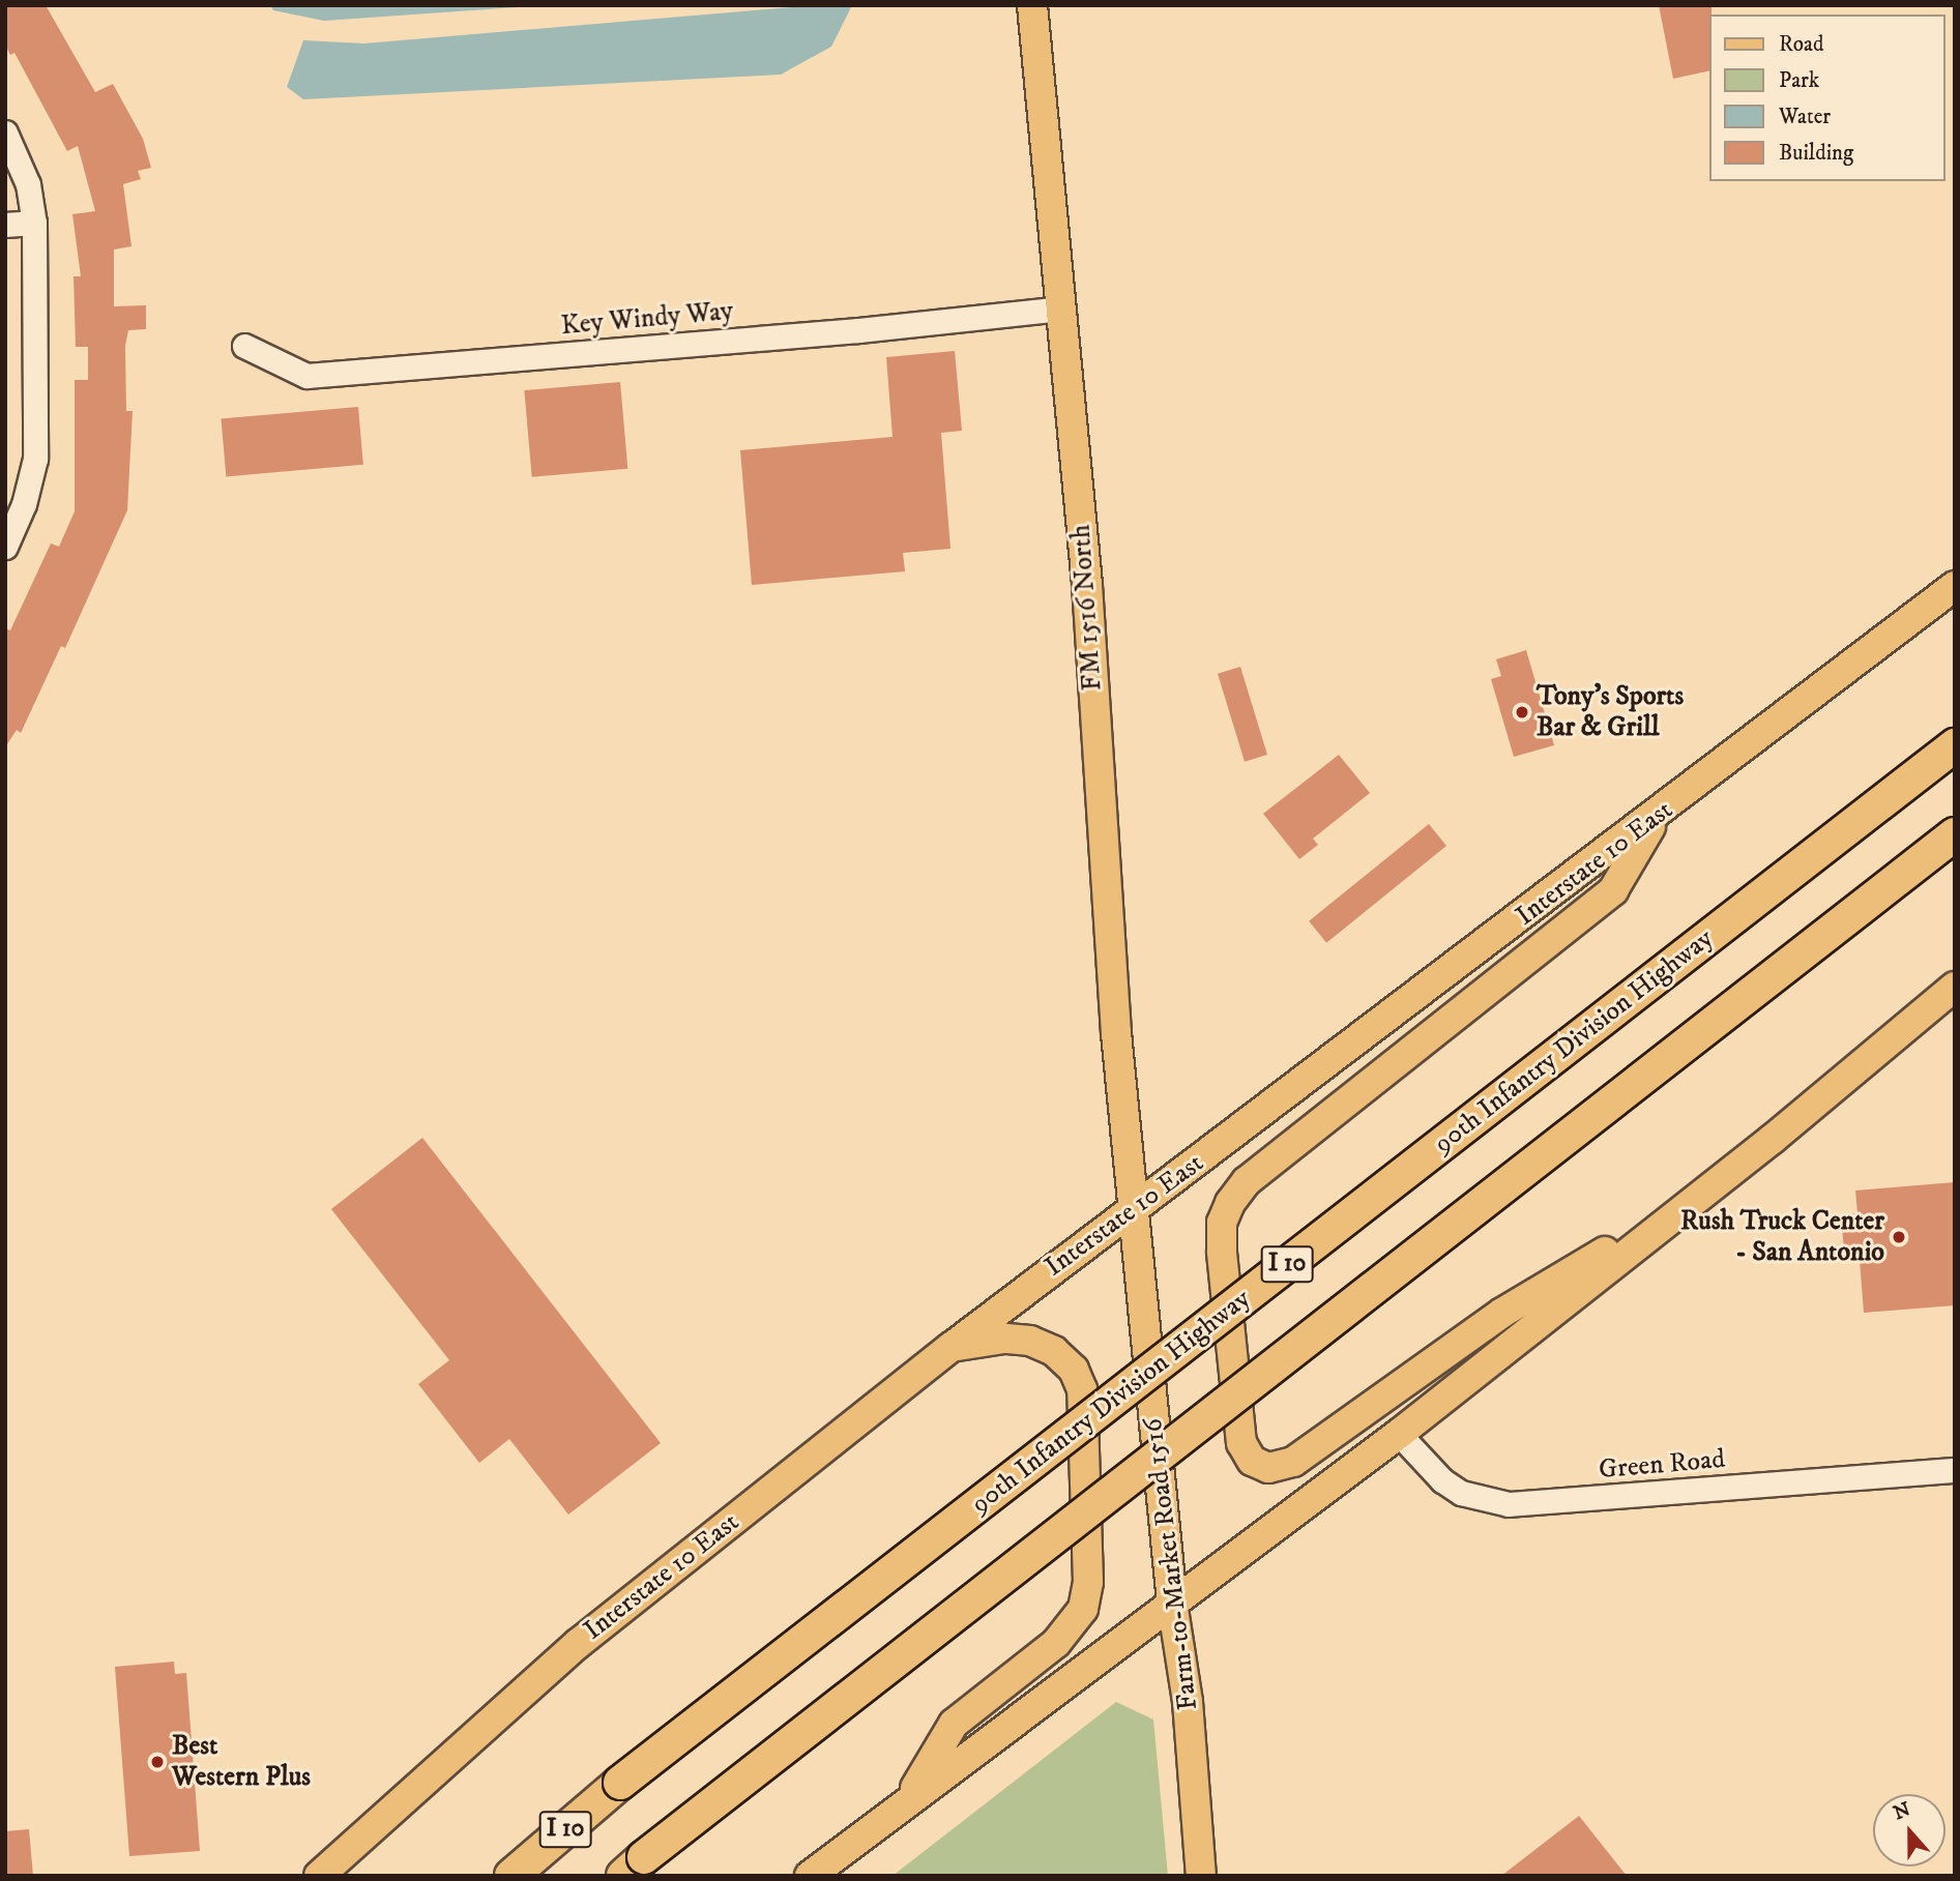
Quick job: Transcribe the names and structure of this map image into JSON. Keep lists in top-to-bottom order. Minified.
{"streets":{"highway":["90th Infantry Division Highway","I 10"],"main road":["FM 1516 North","Interstate 10 East","Farm-to-Market Road 1516"],"street":["Key Windy Way","Green Road"]},"crossings":[["Key Windy Way","FM 1516 North"],["FM 1516 North","Interstate 10 East"],["FM 1516 North","Farm-to-Market Road 1516"],["Interstate 10 East","Farm-to-Market Road 1516"]],"places":["Tony's Sports Bar & Grill","Rush Truck Center - San Antonio","Best Western Plus"],"legend":["Road","Park","Water","Building"],"north":"top"}
